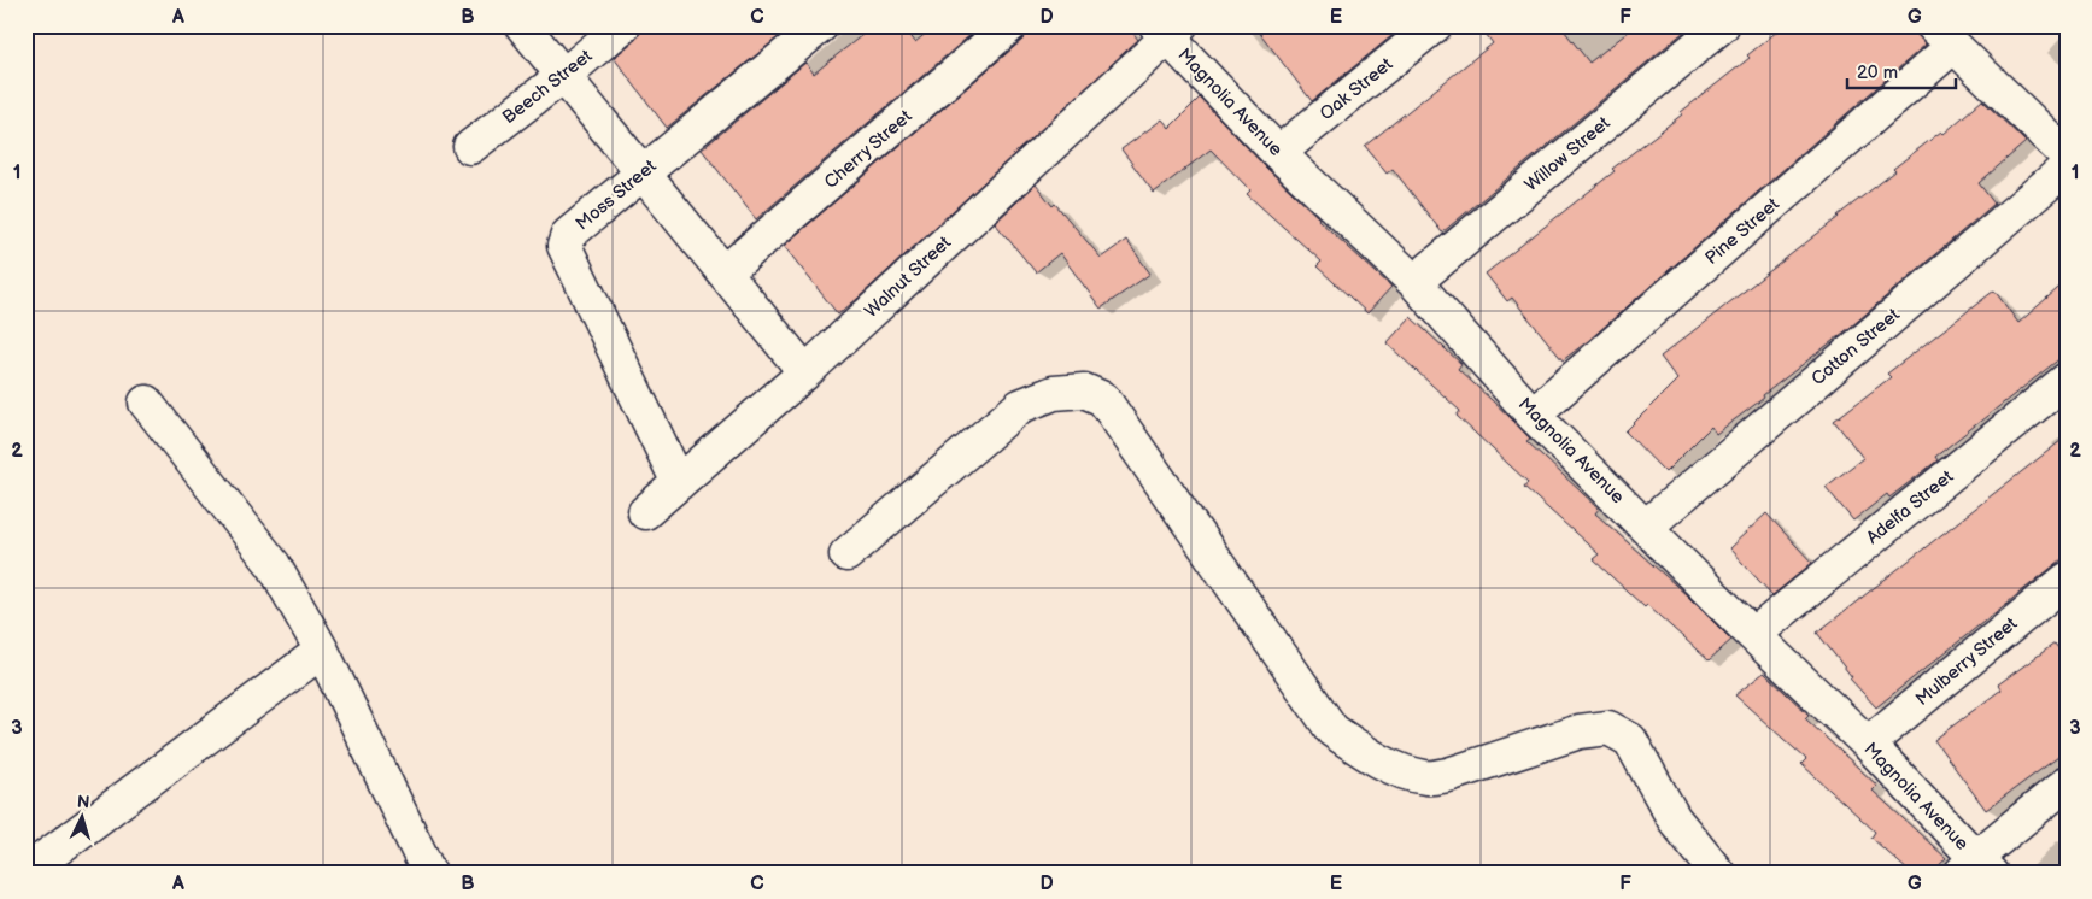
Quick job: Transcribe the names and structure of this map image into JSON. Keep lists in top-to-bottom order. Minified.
{"streets":{"street":["Beech Street","Oak Street","Magnolia Avenue","Cherry Street","Willow Street","Moss Street","Pine Street","Walnut Street","Cotton Street","Adelfa Street","Mulberry Street"]},"crossings":[["Oak Street","Magnolia Avenue"],["Magnolia Avenue","Willow Street"],["Magnolia Avenue","Pine Street"],["Magnolia Avenue","Walnut Street"],["Magnolia Avenue","Cotton Street"],["Magnolia Avenue","Adelfa Street"],["Magnolia Avenue","Mulberry Street"],["Moss Street","Walnut Street"]],"scale_bar":"20 m","north":"top","grid":{"columns":["A","B","C","D","E","F","G"],"rows":["1","2","3"]}}
